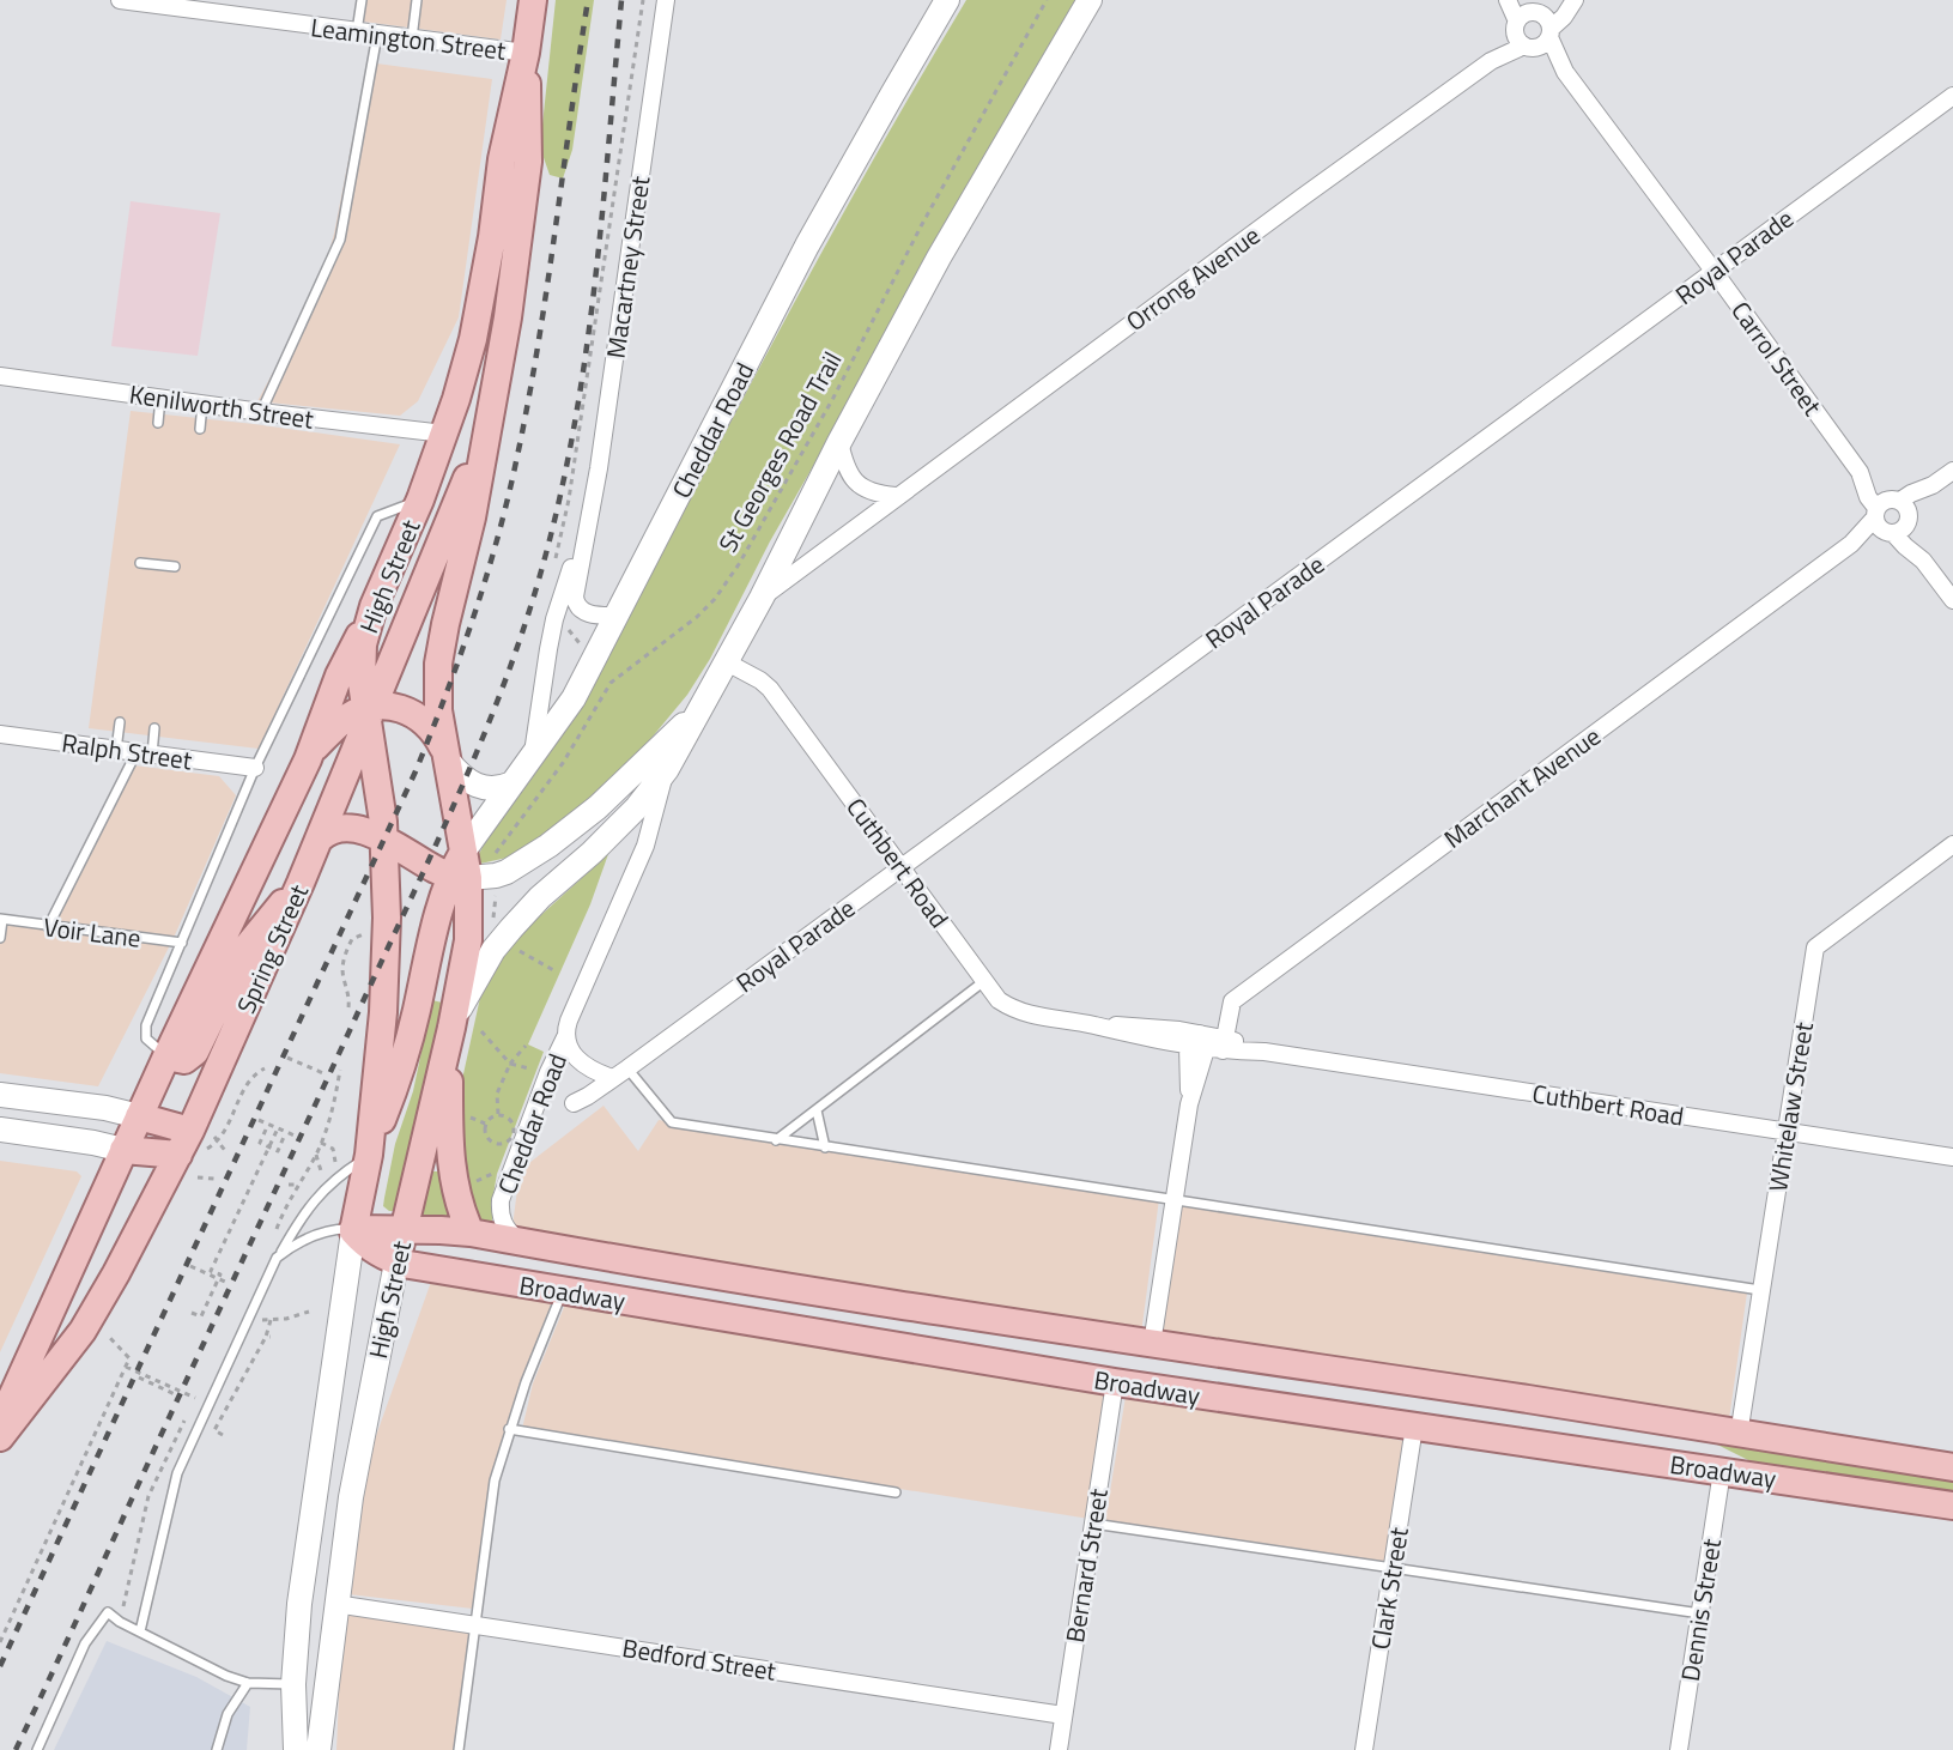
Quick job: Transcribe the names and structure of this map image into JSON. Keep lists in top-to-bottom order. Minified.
{"streets":{"main road":["Cheddar Road","High Street","Spring Street","Broadway"],"street":["Leamington Street","Royal Parade","Macartney Street","Orrong Avenue","Carrol Street","Kenilworth Street","Ralph Street","Marchant Avenue","Cuthbert Road","Whitelaw Street","Bernard Street","Clark Street","Dennis Street","Bedford Street"],"lane":["Voir Lane"],"path":["St Georges Road Trail"]},"crossings":[["Leamington Street","High Street"],["Royal Parade","Carrol Street"],["Royal Parade","Cheddar Road"],["Royal Parade","Cuthbert Road"],["Macartney Street","Cheddar Road"],["Orrong Avenue","Carrol Street"],["Orrong Avenue","Cheddar Road"],["Carrol Street","Marchant Avenue"],["Kenilworth Street","High Street"],["Cheddar Road","St Georges Road Trail"],["Cheddar Road","High Street"],["Cheddar Road","Cuthbert Road"],["Cheddar Road","Broadway"],["High Street","Spring Street"],["High Street","Broadway"],["High Street","Bedford Street"],["Marchant Avenue","Cuthbert Road"],["Marchant Avenue","Broadway"],["Cuthbert Road","Whitelaw Street"],["Whitelaw Street","Broadway"],["Broadway","Bernard Street"],["Broadway","Clark Street"],["Broadway","Dennis Street"],["Bernard Street","Bedford Street"]]}
